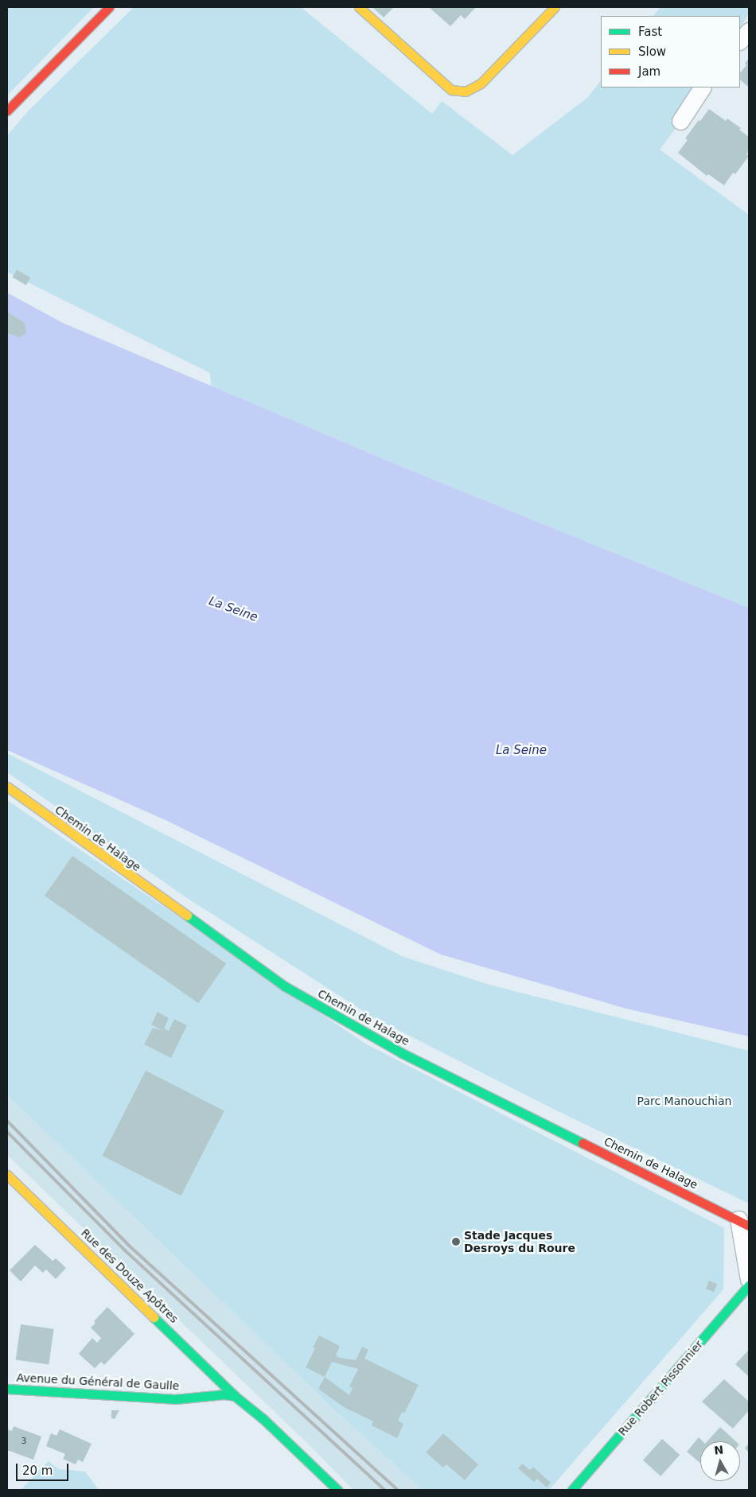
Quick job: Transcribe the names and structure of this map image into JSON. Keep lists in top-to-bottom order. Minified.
{"streets":{"street":["Chemin de Halage","Rue des Douze Apôtres","Avenue du Général de Gaulle","Rue Robert Pissonnier"]},"crossings":[["Rue des Douze Apôtres","Avenue du Général de Gaulle"]],"water":["La Seine"],"parks":["Parc Manouchian"],"places":["Stade Jacques Desroys du Roure"],"house_numbers":["3"],"legend":["Fast","Slow","Jam"],"scale_bar":"20 m","north":"top"}
